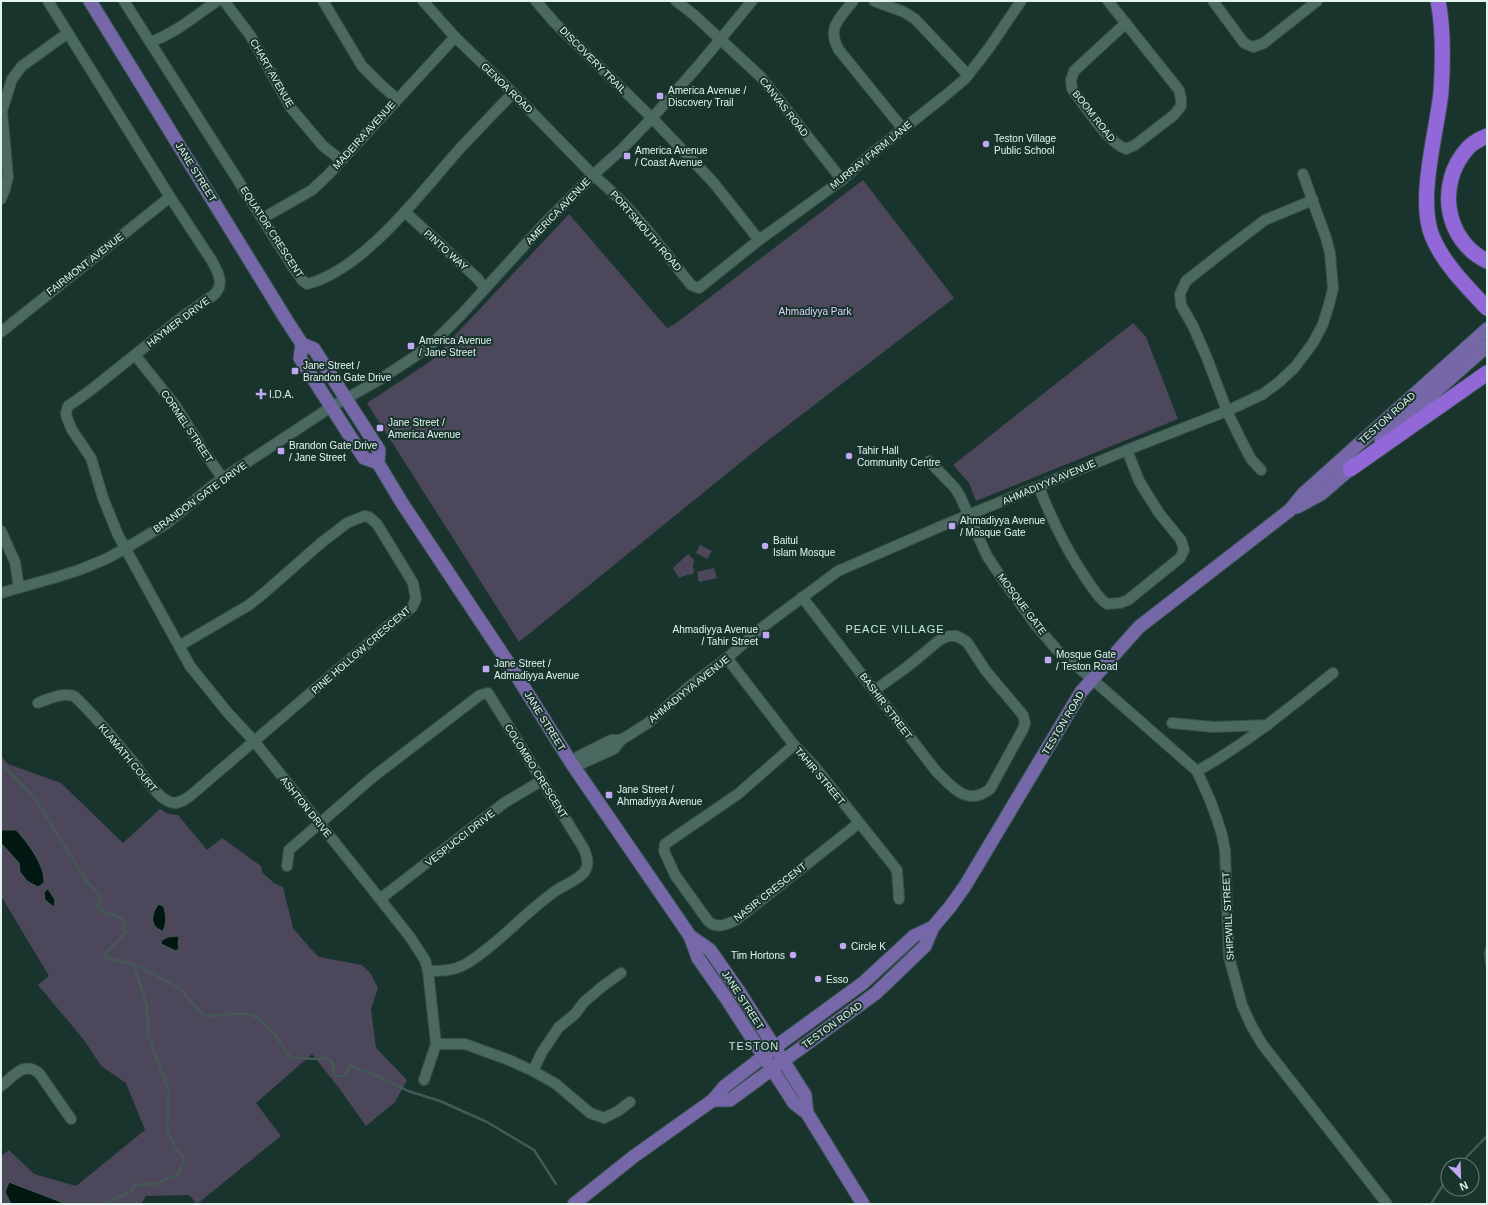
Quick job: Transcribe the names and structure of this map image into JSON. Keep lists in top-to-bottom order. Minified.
{"streets":{"main road":["JANE STREET","TESTON ROAD"],"street":["DISCOVERY TRAIL","CHART AVENUE","GENOA ROAD","CANVAS ROAD","BOOM ROAD","MADEIRA AVENUE","MURRAY FARM LANE","AMERICA AVENUE","PORTSMOUTH ROAD","EQUATOR CRESCENT","PINTO WAY","FAIRMONT AVENUE","HAYMER DRIVE","CORMEL STREET","AHMADIYYA AVENUE","BRANDON GATE DRIVE","MOSQUE GATE","PINE HOLLOW CRESCENT","BASHIR STREET","KLAMATH COURT","COLOMBO CRESCENT","TAHIR STREET","ASHTON DRIVE","VESPUCCI DRIVE","NASIR CRESCENT","SHIPWILL STREET"]},"crossings":[["DISCOVERY TRAIL","MURRAY FARM LANE"],["DISCOVERY TRAIL","AMERICA AVENUE"],["CHART AVENUE","MADEIRA AVENUE"],["GENOA ROAD","MADEIRA AVENUE"],["GENOA ROAD","AMERICA AVENUE"],["GENOA ROAD","PORTSMOUTH ROAD"],["GENOA ROAD","EQUATOR CRESCENT"],["CANVAS ROAD","MURRAY FARM LANE"],["CANVAS ROAD","AMERICA AVENUE"],["MADEIRA AVENUE","EQUATOR CRESCENT"],["MURRAY FARM LANE","PORTSMOUTH ROAD"],["JANE STREET","AMERICA AVENUE"],["JANE STREET","TESTON ROAD"],["JANE STREET","AHMADIYYA AVENUE"],["JANE STREET","BRANDON GATE DRIVE"],["AMERICA AVENUE","PORTSMOUTH ROAD"],["AMERICA AVENUE","PINTO WAY"],["AMERICA AVENUE","BRANDON GATE DRIVE"],["EQUATOR CRESCENT","PINTO WAY"],["FAIRMONT AVENUE","HAYMER DRIVE"],["HAYMER DRIVE","CORMEL STREET"],["HAYMER DRIVE","BRANDON GATE DRIVE"],["HAYMER DRIVE","ASHTON DRIVE"],["TESTON ROAD","MOSQUE GATE"],["TESTON ROAD","SHIPWILL STREET"],["CORMEL STREET","BRANDON GATE DRIVE"],["AHMADIYYA AVENUE","MOSQUE GATE"],["AHMADIYYA AVENUE","BASHIR STREET"],["AHMADIYYA AVENUE","TAHIR STREET"],["BRANDON GATE DRIVE","ASHTON DRIVE"],["MOSQUE GATE","SHIPWILL STREET"],["PINE HOLLOW CRESCENT","KLAMATH COURT"],["PINE HOLLOW CRESCENT","ASHTON DRIVE"],["KLAMATH COURT","ASHTON DRIVE"],["COLOMBO CRESCENT","ASHTON DRIVE"],["COLOMBO CRESCENT","VESPUCCI DRIVE"],["TAHIR STREET","NASIR CRESCENT"],["ASHTON DRIVE","VESPUCCI DRIVE"]],"districts":["PEACE VILLAGE","TESTON"],"parks":["Ahmadiyya Park"],"places":{"transit":["America Avenue / Discovery Trail","America Avenue / Coast Avenue","America Avenue / Jane Street","Jane Street / Brandon Gate Drive","Jane Street / America Avenue","Brandon Gate Drive / Jane Street","Ahmadiyya Avenue / Mosque Gate","Ahmadiyya Avenue / Tahir Street","Mosque Gate / Teston Road","Jane Street / Admadiyya Avenue","Jane Street / Ahmadiyya Avenue"],"other":["Teston Village Public School","Tahir Hall Community Centre","Baitul Islam Mosque","Circle K","Tim Hortons","Esso"],"health":["I.D.A."]},"north":"bottom right"}
